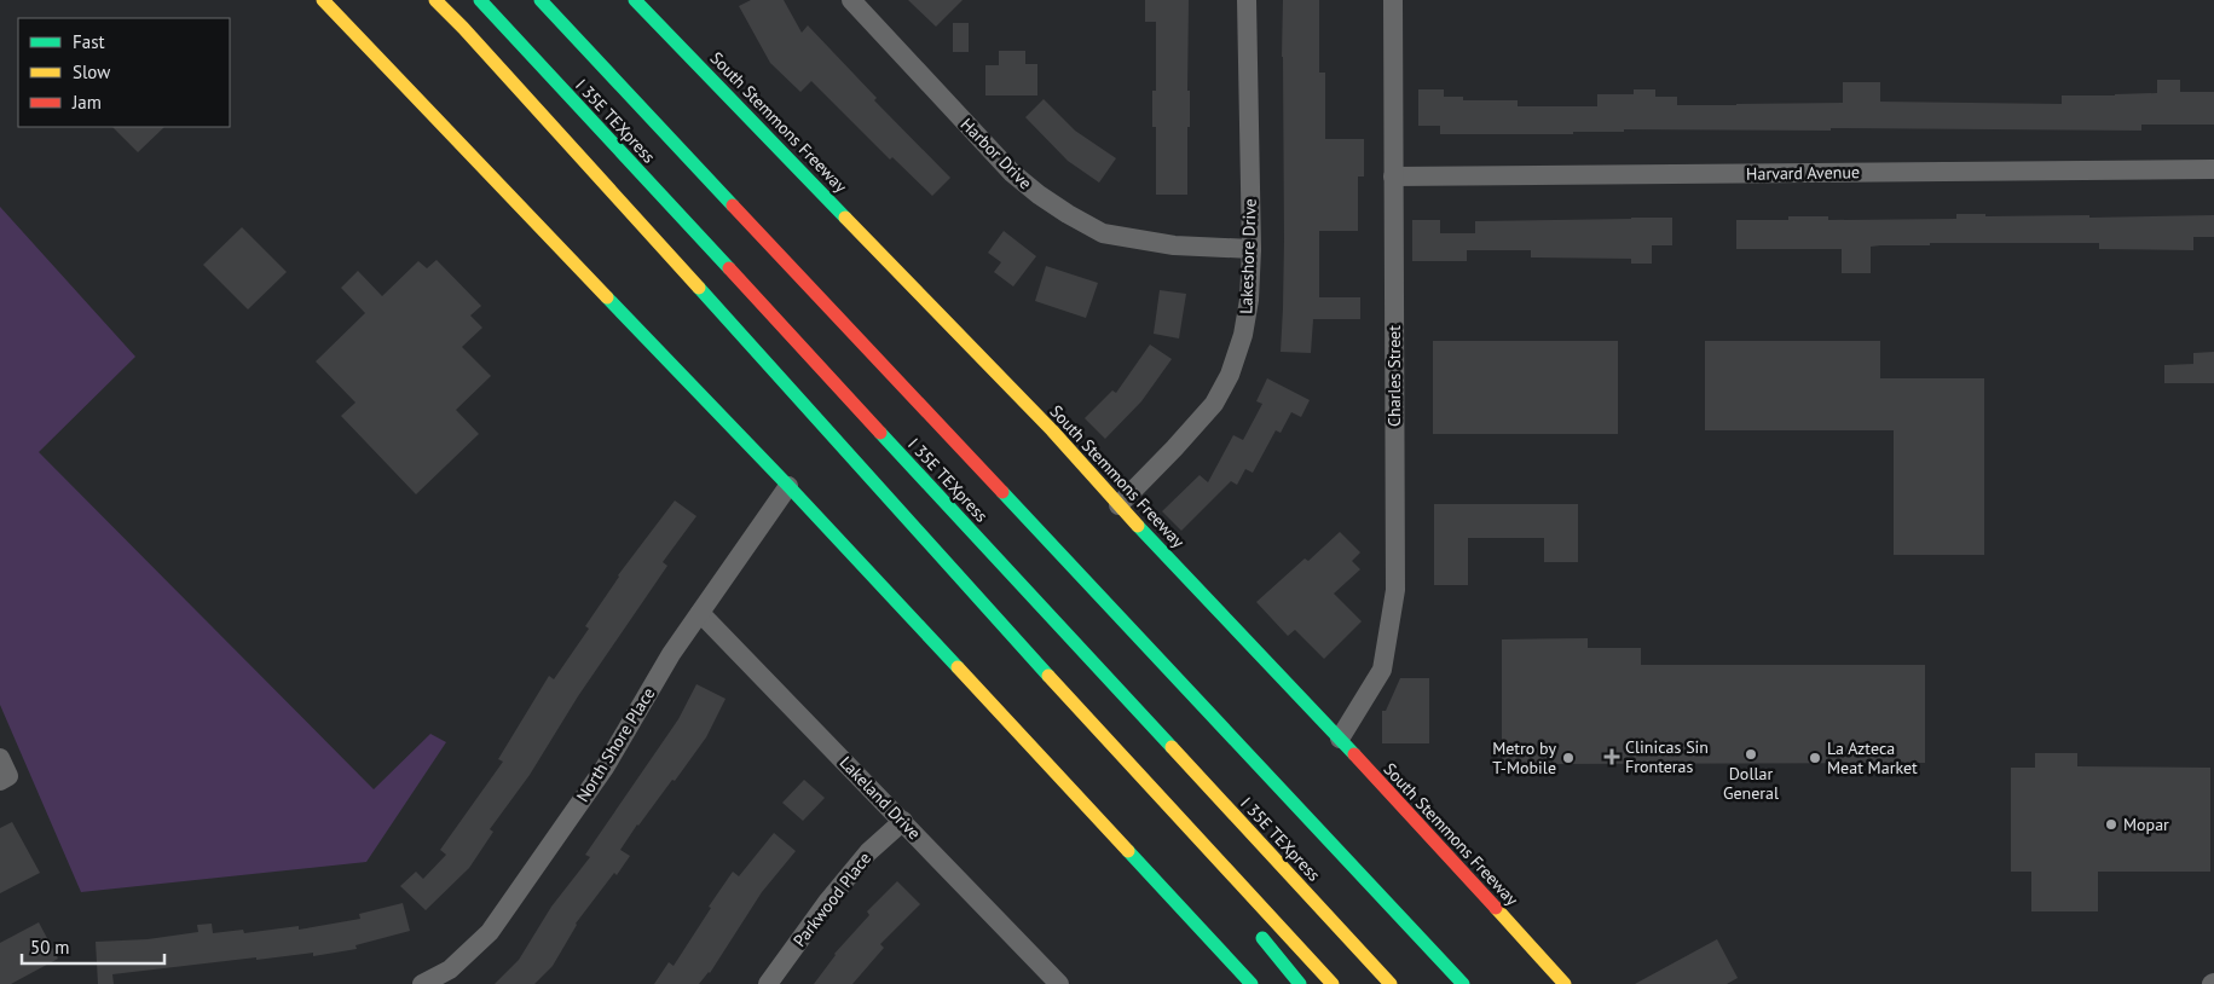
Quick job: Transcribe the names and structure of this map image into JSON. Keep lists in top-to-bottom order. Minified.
{"streets":{"main road":["I 35E TEXpress","South Stemmons Freeway"],"street":["Harbor Drive","Harvard Avenue","Lakeshore Drive","Charles Street","North Shore Place","Lakeland Drive","Parkwood Place"]},"crossings":[["South Stemmons Freeway","Lakeshore Drive"],["South Stemmons Freeway","Charles Street"],["Harbor Drive","Lakeshore Drive"],["Harvard Avenue","Charles Street"],["North Shore Place","Lakeland Drive"],["Lakeland Drive","Parkwood Place"]],"places":{"other":["Dollar General","Metro by T-Mobile","La Azteca Meat Market","Mopar"],"health":["Clinicas Sin Fronteras"]},"legend":["Fast","Slow","Jam"],"scale_bar":"50 m"}
